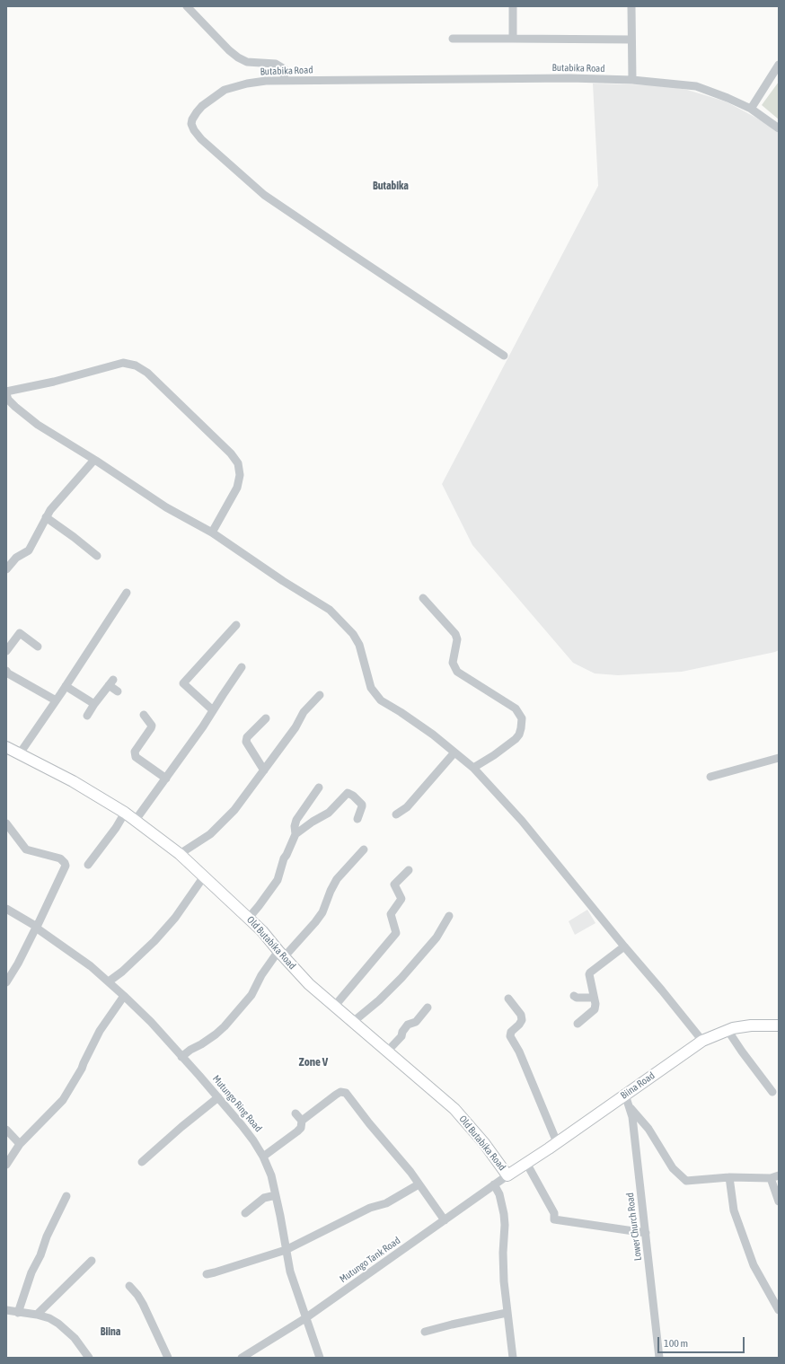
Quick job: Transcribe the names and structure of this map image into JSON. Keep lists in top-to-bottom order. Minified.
{"streets":{"main road":["Old Butabika Road","Biina Road"],"street":["Butabika Road","Mutungo Ring Road","Lower Church Road","Mutungo Tank Road"]},"crossings":[["Old Butabika Road","Biina Road"],["Old Butabika Road","Mutungo Tank Road"],["Biina Road","Lower Church Road"],["Biina Road","Mutungo Tank Road"],["Mutungo Ring Road","Mutungo Tank Road"]],"districts":["Butabika","Zone V","Biina"],"scale_bar":"100 m"}
